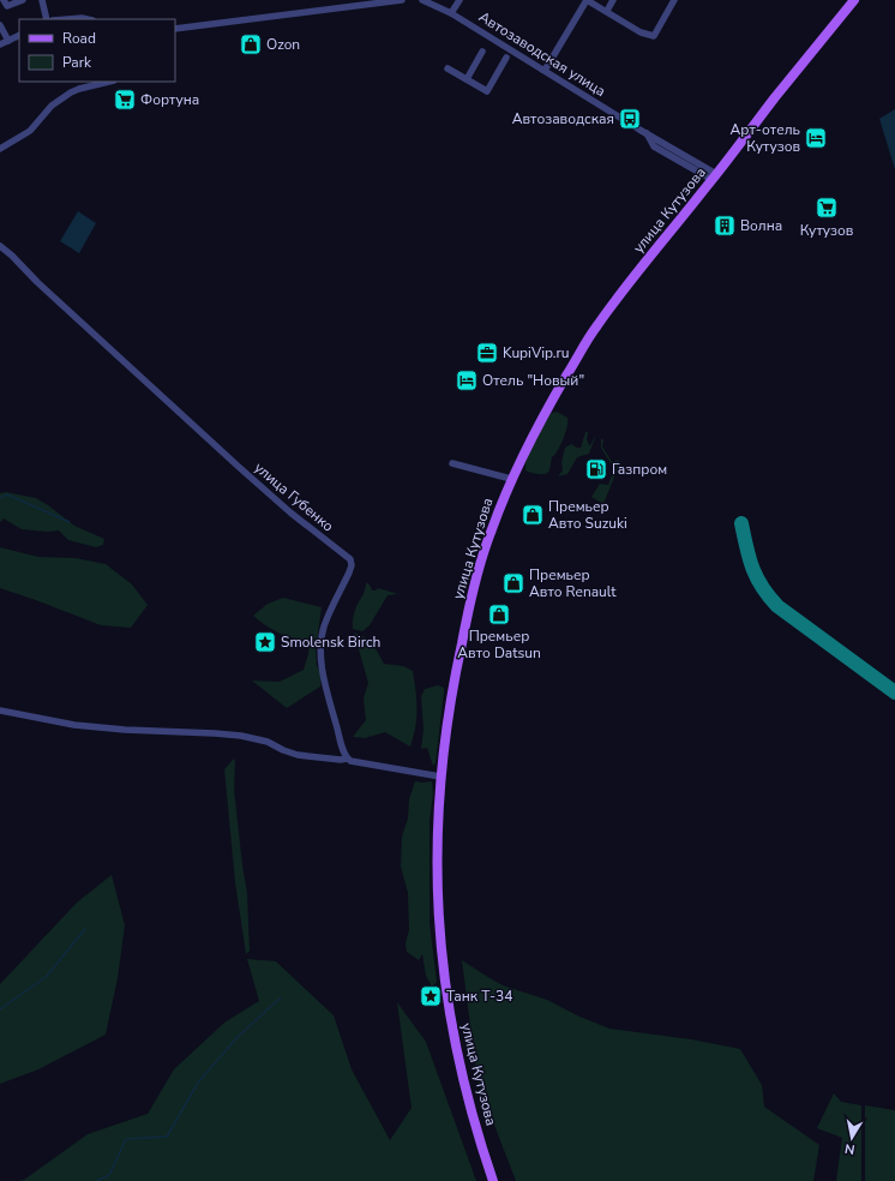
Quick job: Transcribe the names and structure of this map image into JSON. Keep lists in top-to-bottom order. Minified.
{"streets":{"main road":["улица Кутузова"],"street":["Автозаводская улица","улица Губенко"]},"crossings":[["Автозаводская улица","улица Кутузова"]],"places":{"shop":["Ozon","Премьер Авто Suzuki","Премьер Авто Renault","Премьер Авто Datsun"],"supermarket":["Фортуна","Кутузов"],"bus stop":["Автозаводская"],"hotel":["Арт-отель Кутузов","Отель \"Новый\""],"building":["Волна"],"office":["KupiVip.ru"],"fuel station":["Газпром"],"place":["Smolensk Birch","Танк Т-34"]},"legend":["Road","Park"],"north":"bottom"}
